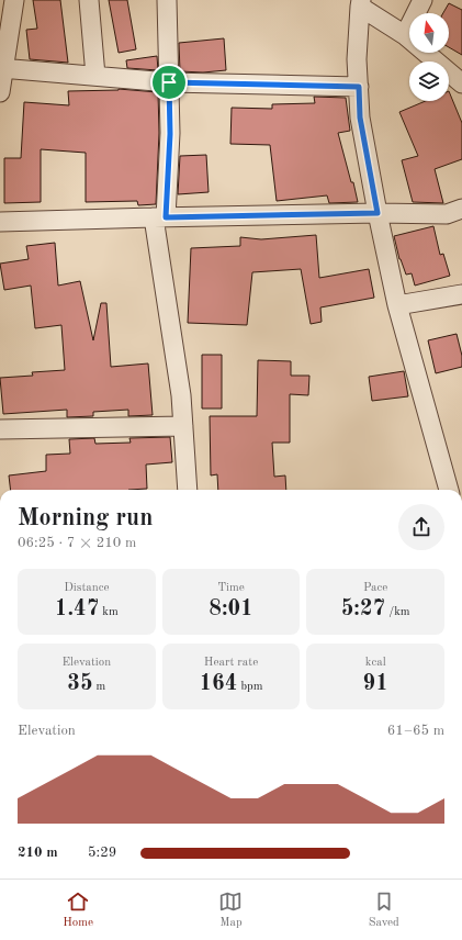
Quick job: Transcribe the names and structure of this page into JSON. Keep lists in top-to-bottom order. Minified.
{"north":"top","page":{"heading":["Morning run","06:25 · 7 × 210 m"],"stats":[["Distance","1.47 km"],["Time","8:01"],["Pace","5:27 /km"],["Elevation","35 m"],["Heart rate","164 bpm"],["kcal","91"]],"chart":["Elevation","61–65 m"],"list":[{"name":"210 m","note":"5:29"}],"tabs":["Home","Map","Saved"]}}
